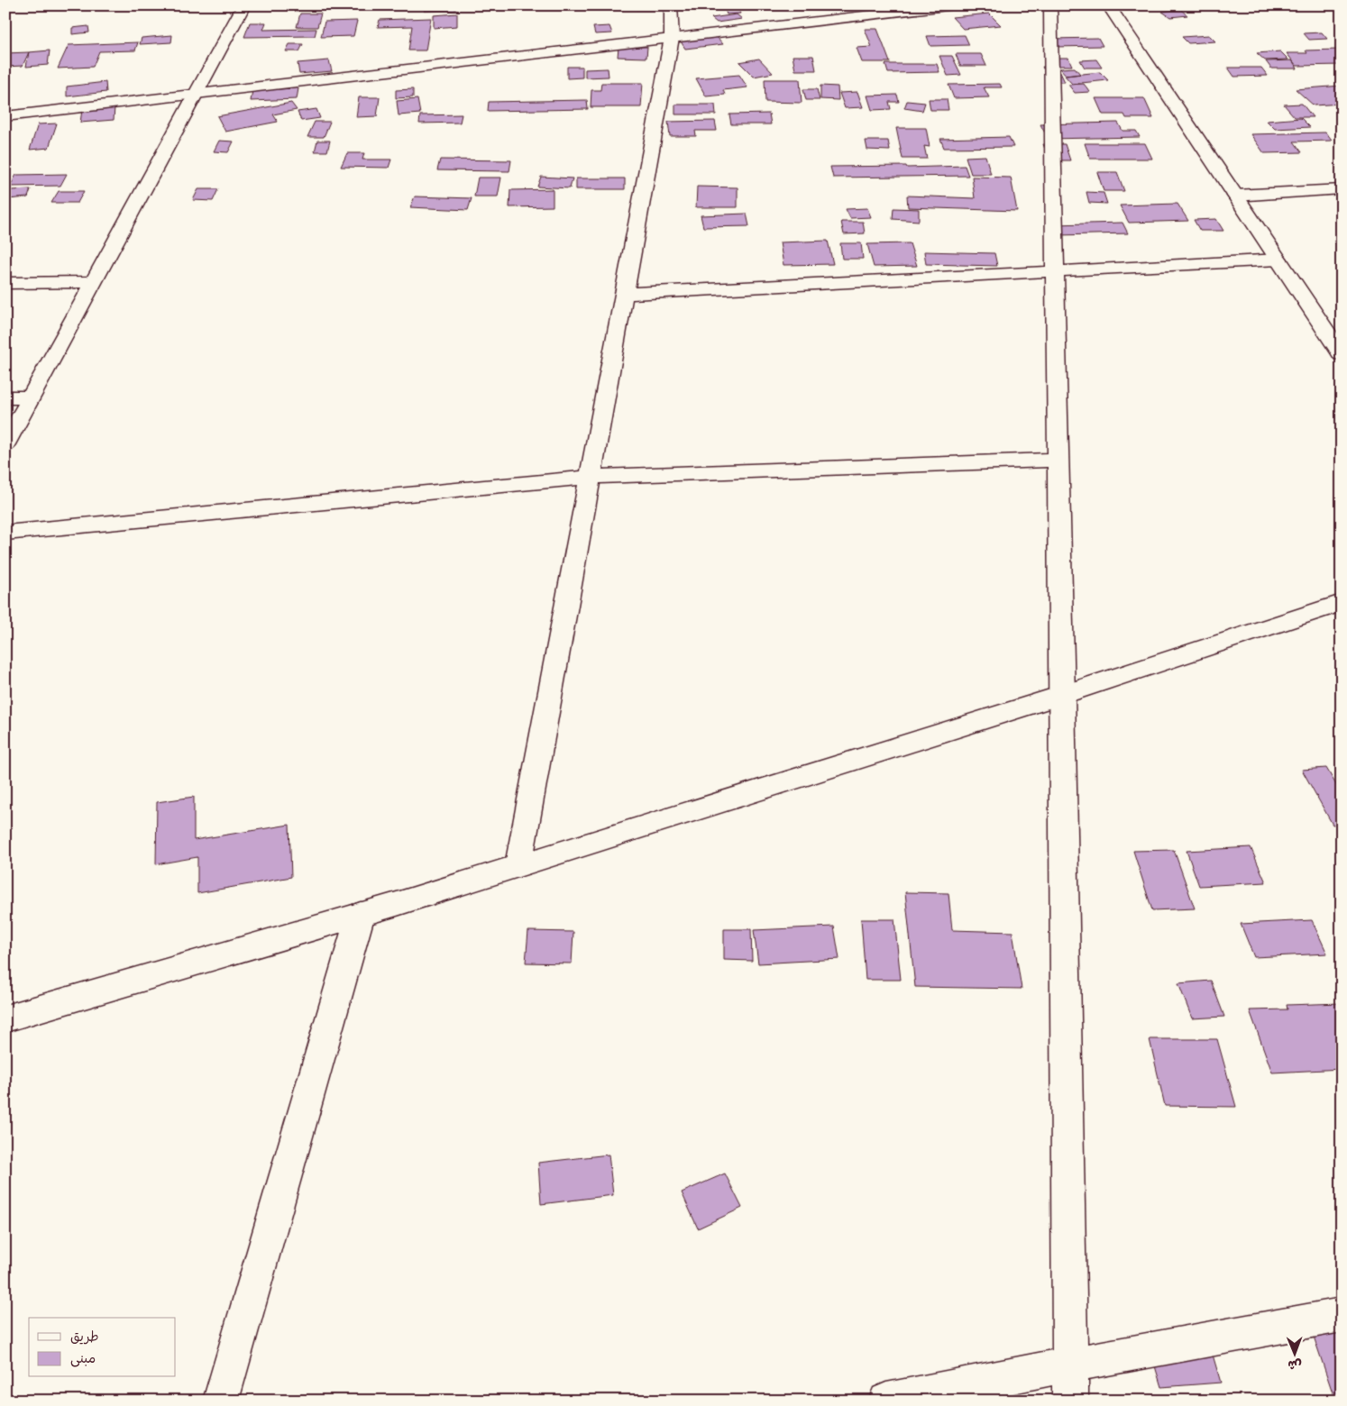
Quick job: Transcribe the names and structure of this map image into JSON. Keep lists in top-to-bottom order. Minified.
{"legend":["طريق","مبنى"],"north":"bottom"}
